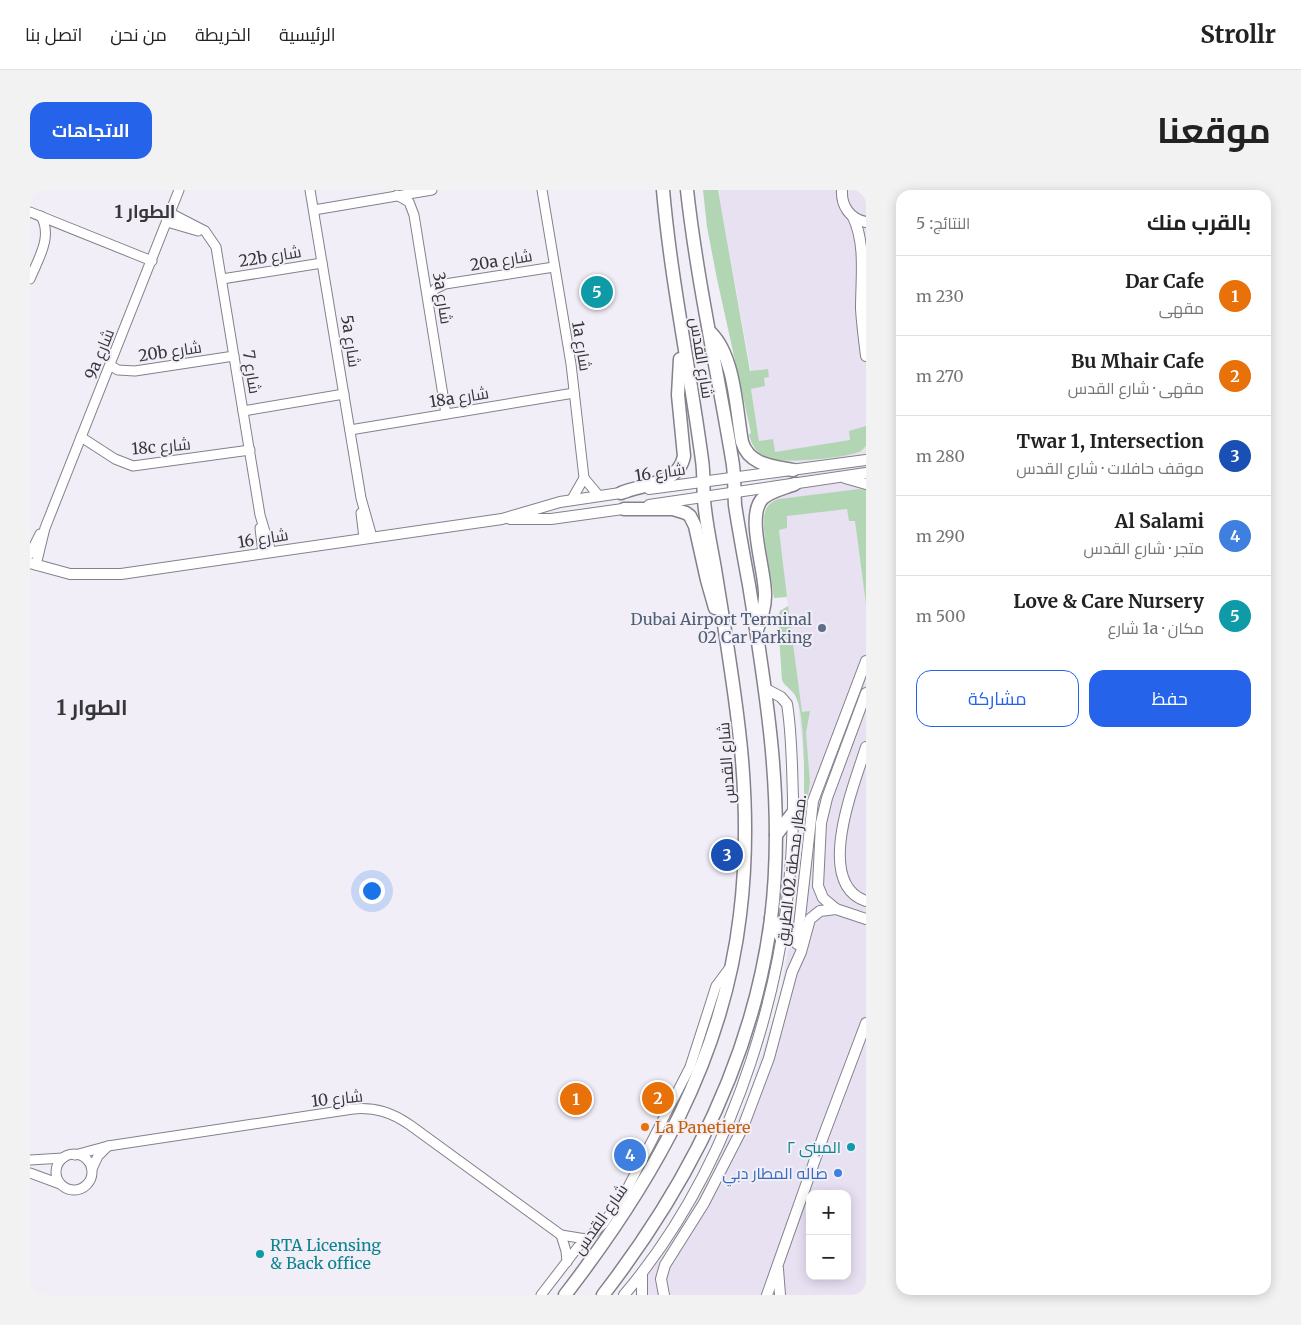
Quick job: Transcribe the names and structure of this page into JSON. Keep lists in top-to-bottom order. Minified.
{"streets":{"main road":["شارع القدس"],"street":["22b شارع","20a شارع","3a شارع","5a شارع","1a شارع","20b شارع","9a شارع","شارع 7","18a شارع","18c شارع","شارع 16","مطار محطة 02 الطريق.","شارع 10"]},"crossings":[["22b شارع","5a شارع"],["22b شارع","شارع 7"],["20a شارع","3a شارع"],["20a شارع","1a شارع"],["3a شارع","18a شارع"],["5a شارع","18a شارع"],["5a شارع","شارع 16"],["1a شارع","18a شارع"],["20b شارع","9a شارع"],["20b شارع","شارع 7"],["9a شارع","شارع 7"],["9a شارع","18c شارع"],["9a شارع","شارع 16"],["شارع القدس","شارع 16"],["شارع 7","18c شارع"],["شارع 7","شارع 16"]],"districts":["الطوار 1","الطوار 1"],"places":["Dubai Airport Terminal 02 Car Parking","La Panetiere","المبنى ٢","صاله المطار دبي","RTA Licensing & Back office"],"page":{"header":"Strollr","nav":["الرئيسية","الخريطة","من نحن","اتصل بنا"],"title":"موقعنا","buttons":["الاتجاهات",["حفظ","مشاركة"]],"heading":["بالقرب منك","النتائج: 5"],"list":[{"mark":"1","name":"Dar Cafe","note":"مقهى","value":"230 m"},{"mark":"2","name":"Bu Mhair Cafe","note":"مقهى · شارع القدس","value":"270 m"},{"mark":"3","name":"Twar 1, Intersection","note":"موقف حافلات · شارع القدس","value":"280 m"},{"mark":"4","name":"Al Salami","note":"متجر · شارع القدس","value":"290 m"},{"mark":"5","name":"Love & Care Nursery","note":"مكان · 1a شارع","value":"500 m"}],"pins":["5","3","2","1","4"],"map_buttons":["+","−"]}}
